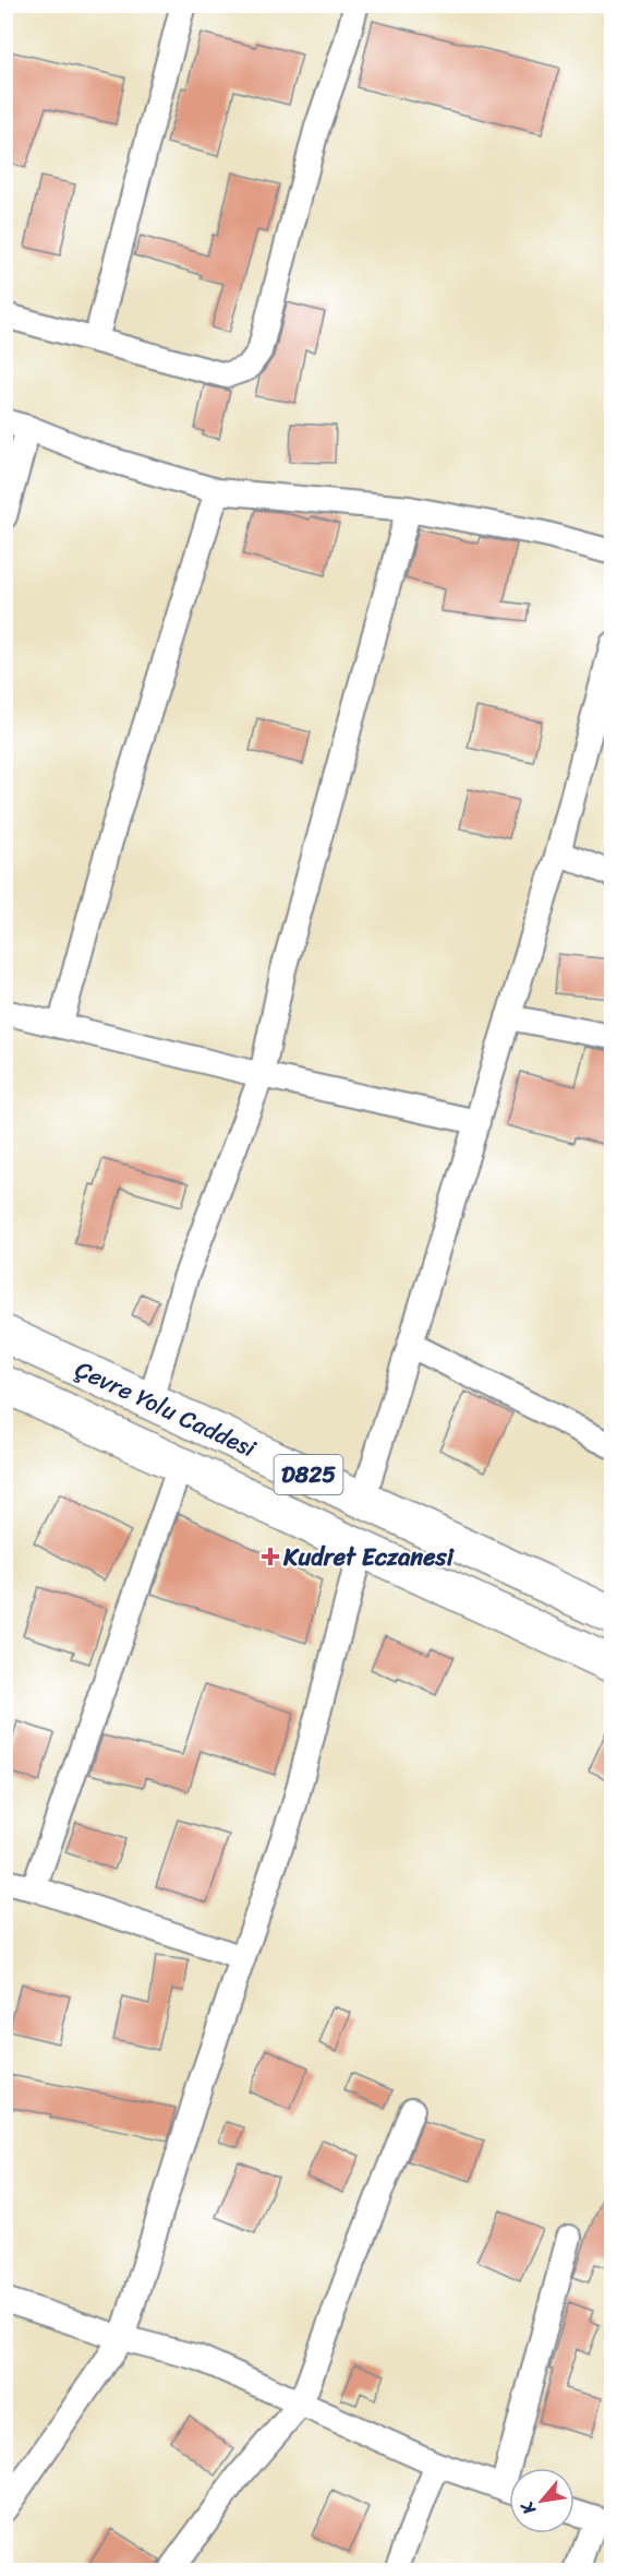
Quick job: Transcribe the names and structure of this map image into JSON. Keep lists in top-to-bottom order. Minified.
{"streets":{"highway":["Çevre Yolu Caddesi","D825"]},"places":{"health":["Kudret Eczanesi"]},"north":"bottom left"}
